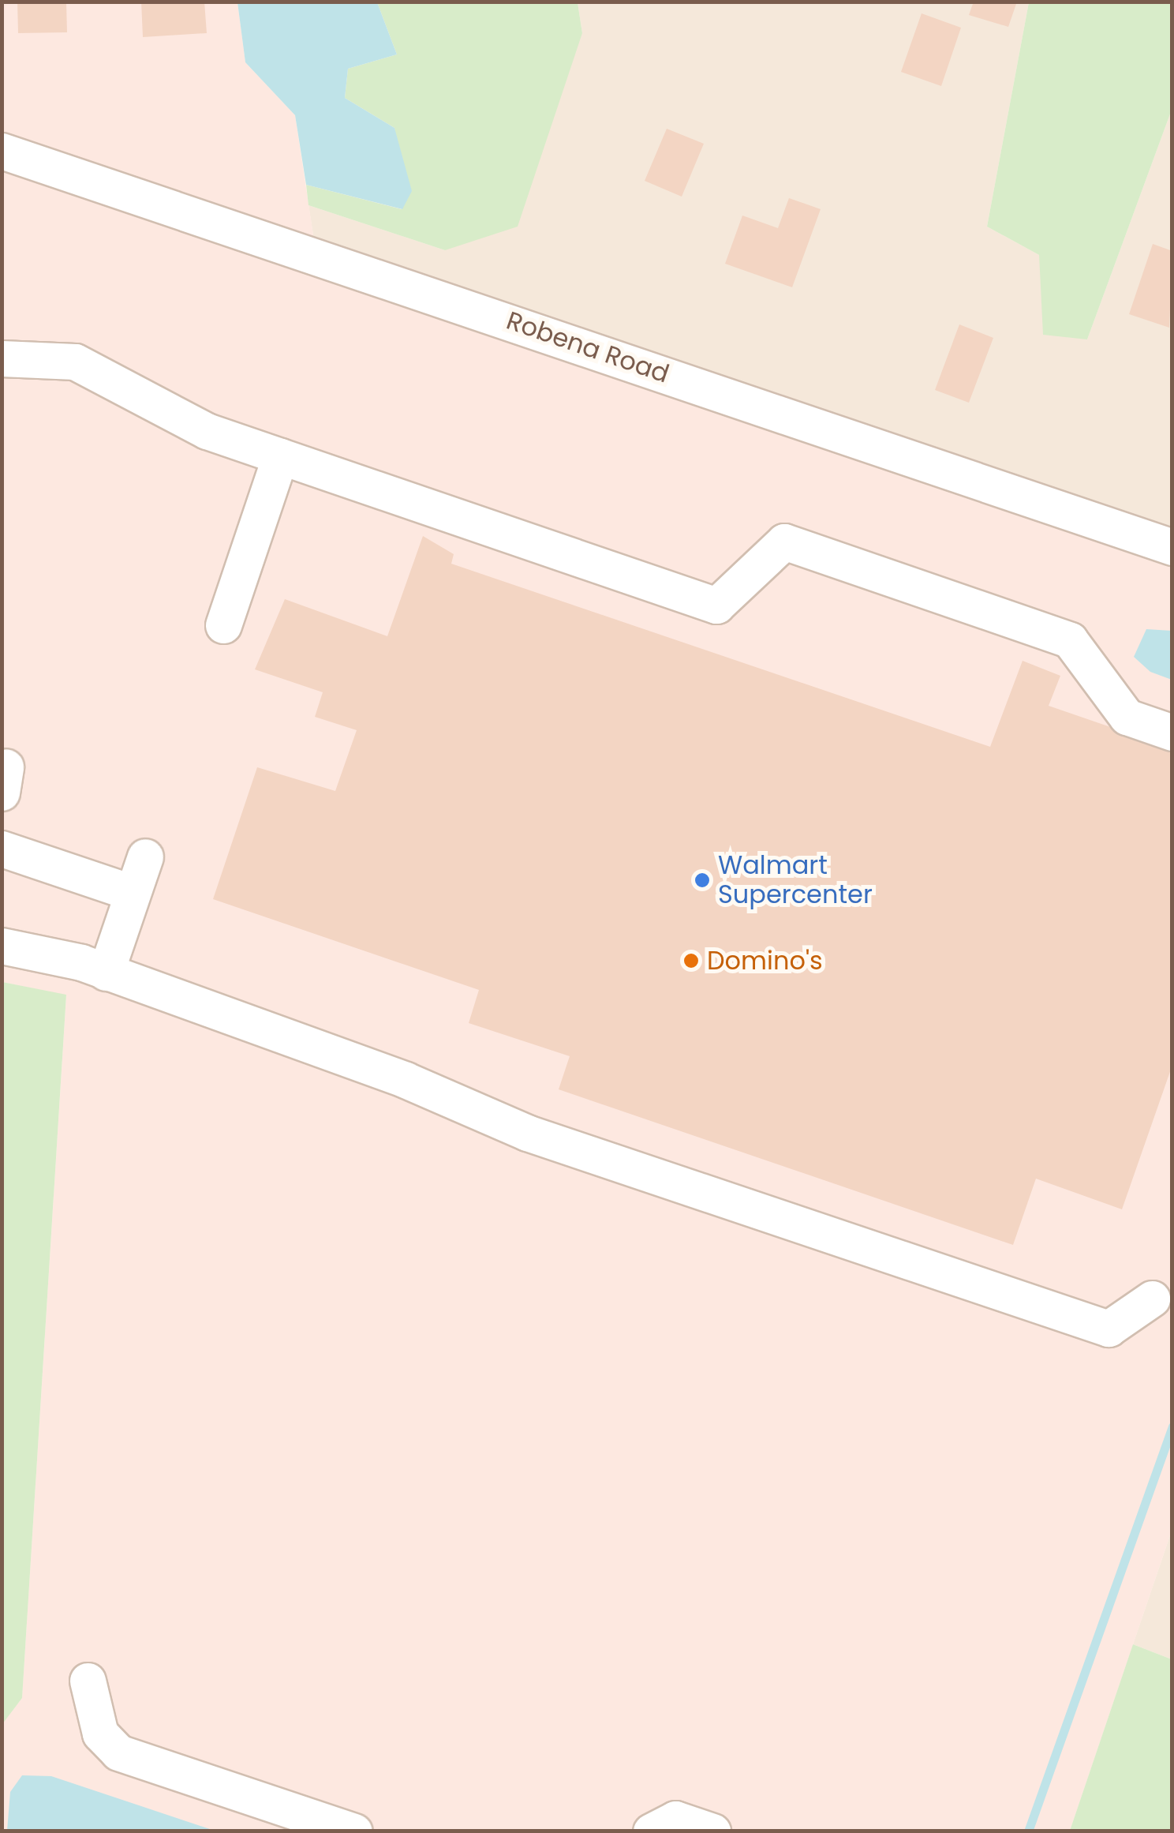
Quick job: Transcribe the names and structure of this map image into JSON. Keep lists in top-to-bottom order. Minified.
{"streets":{"street":["Robena Road"]},"places":["Walmart Supercenter","Domino's"]}
